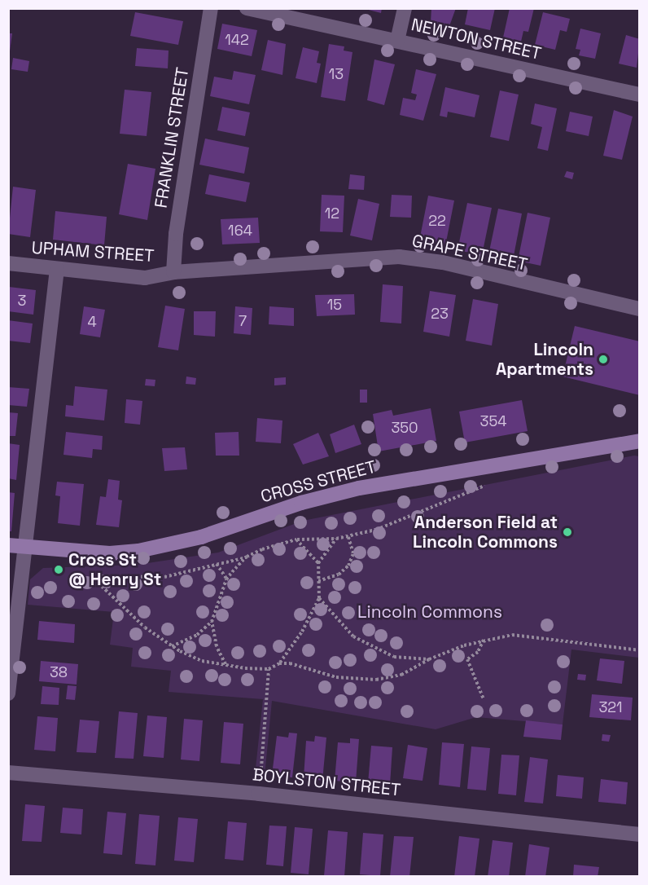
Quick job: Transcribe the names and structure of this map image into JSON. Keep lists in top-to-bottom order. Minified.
{"streets":{"main road":["CROSS STREET"],"street":["NEWTON STREET","FRANKLIN STREET","UPHAM STREET","GRAPE STREET","BOYLSTON STREET"]},"crossings":[["FRANKLIN STREET","UPHAM STREET"],["FRANKLIN STREET","GRAPE STREET"],["UPHAM STREET","GRAPE STREET"]],"parks":["Lincoln Commons"],"places":["Lincoln Apartments","Anderson Field at Lincoln Commons","Cross St @ Henry St"],"house_numbers":["142","13","12","22","164","3","15","23","7","4","354","350","38","321"]}
